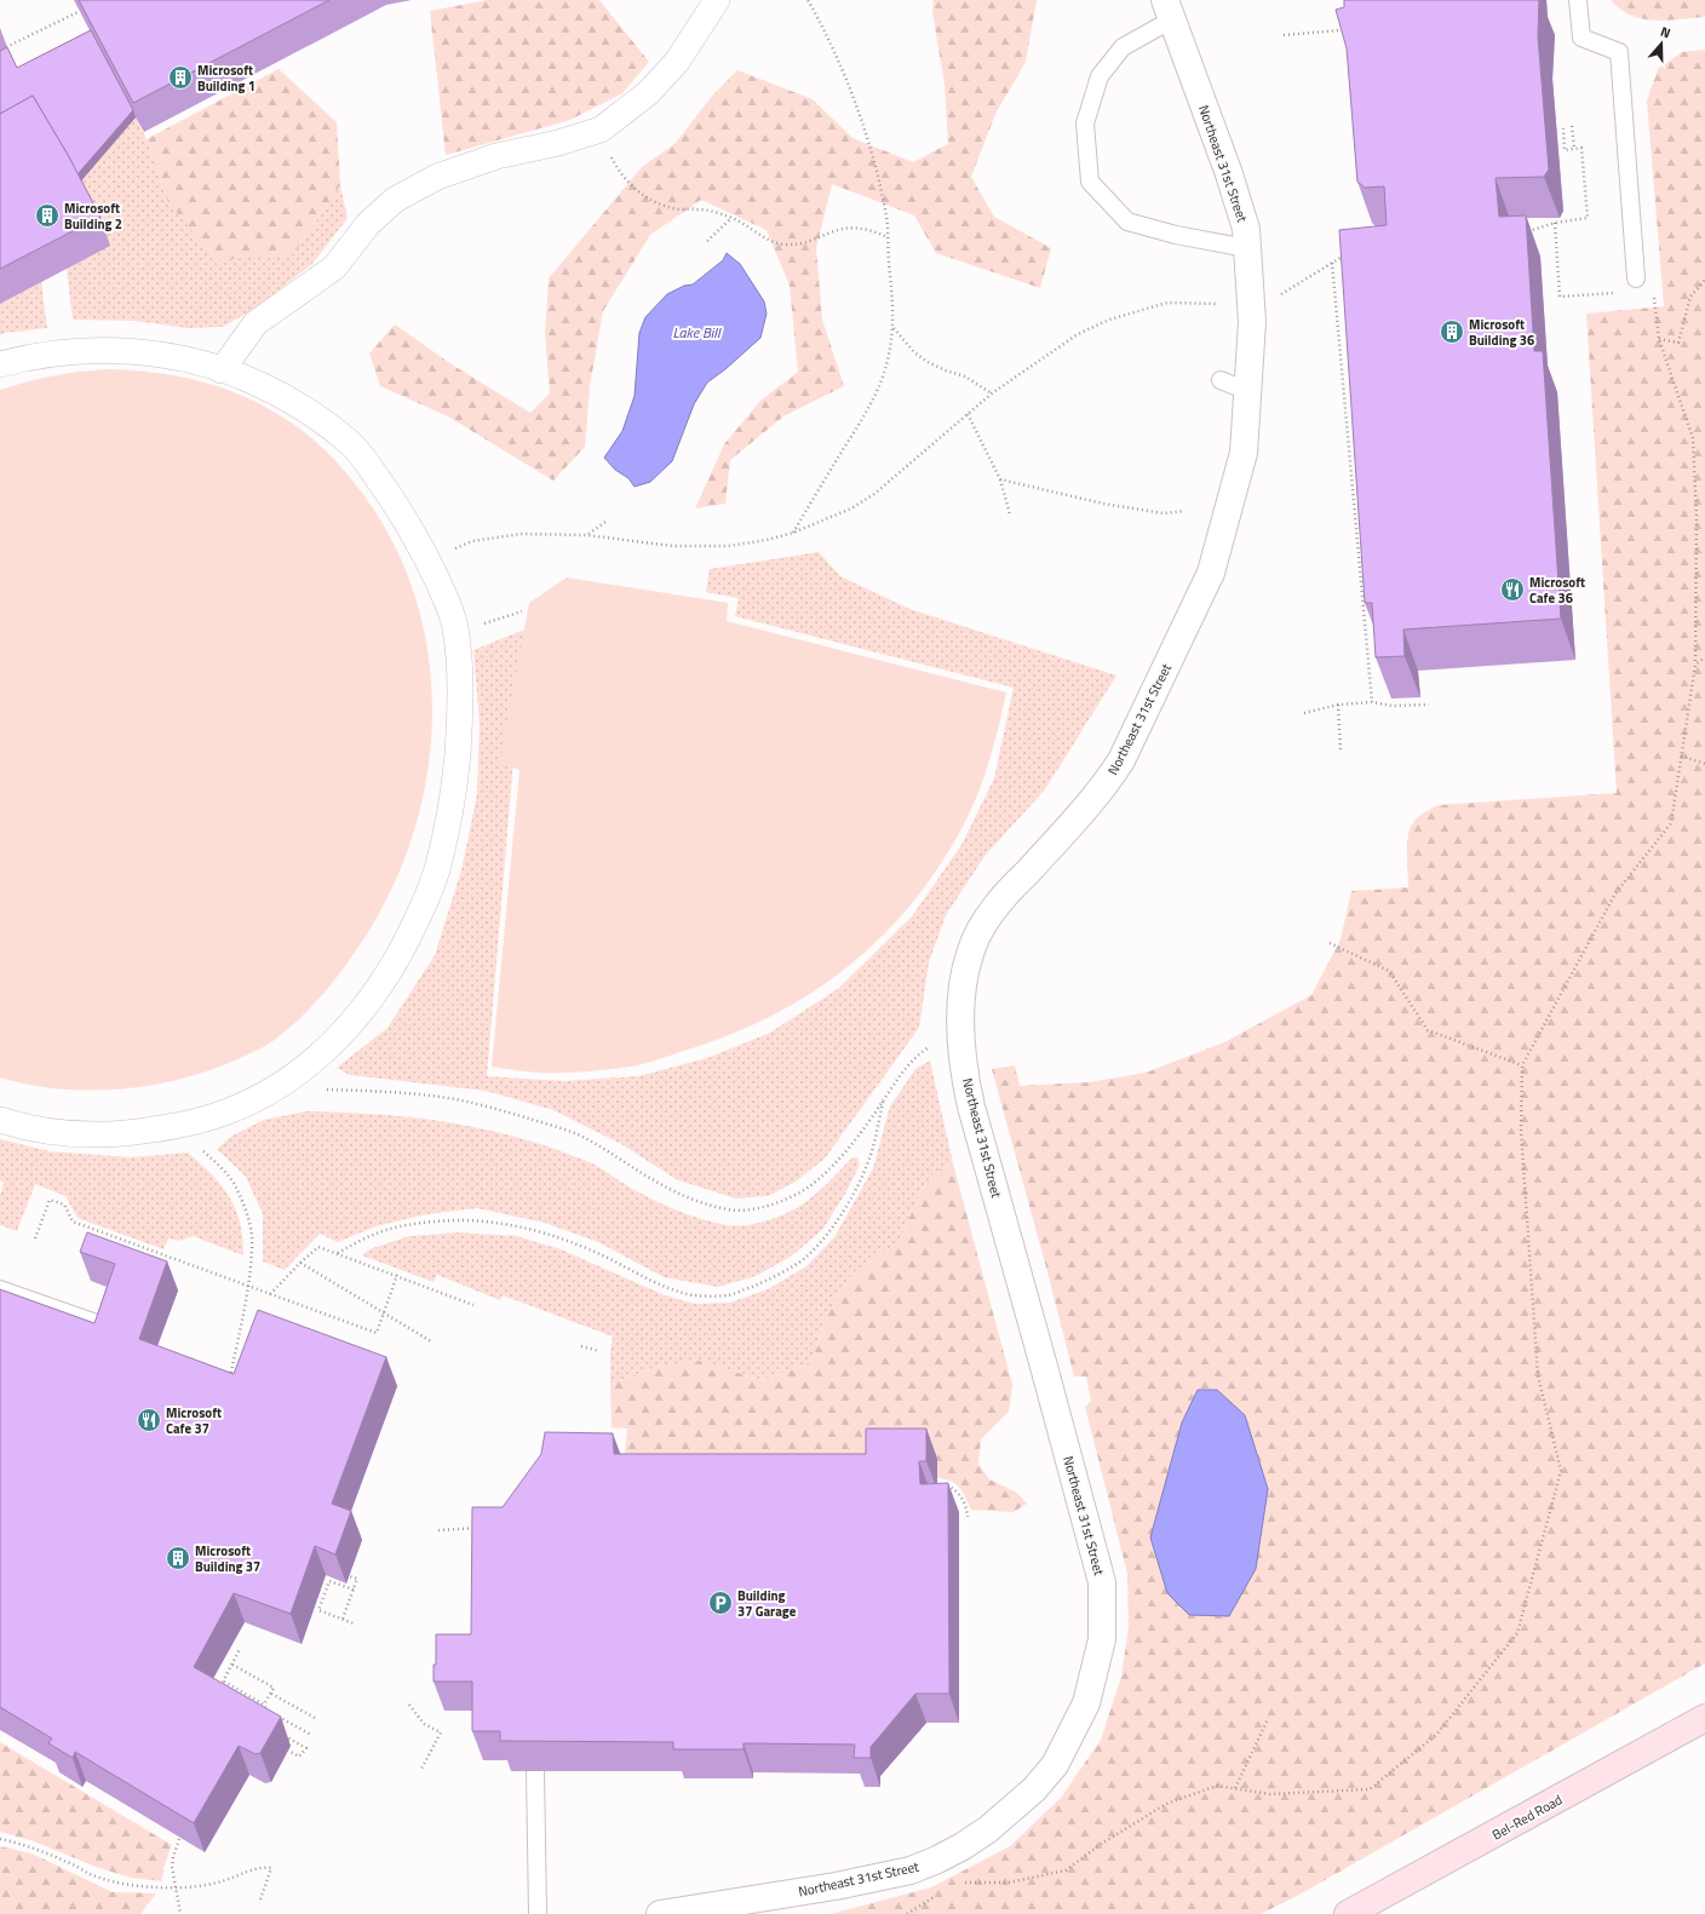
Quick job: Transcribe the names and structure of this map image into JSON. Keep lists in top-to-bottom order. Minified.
{"streets":{"main road":["Bel-Red Road"],"street":["Northeast 31st Street"]},"water":["Lake Bill"],"places":{"building":["Microsoft Building 1","Microsoft Building 2","Microsoft Building 36","Microsoft Building 37"],"restaurant":["Microsoft Cafe 36","Microsoft Cafe 37"],"parking":["Building 37 Garage"]},"north":"top"}
